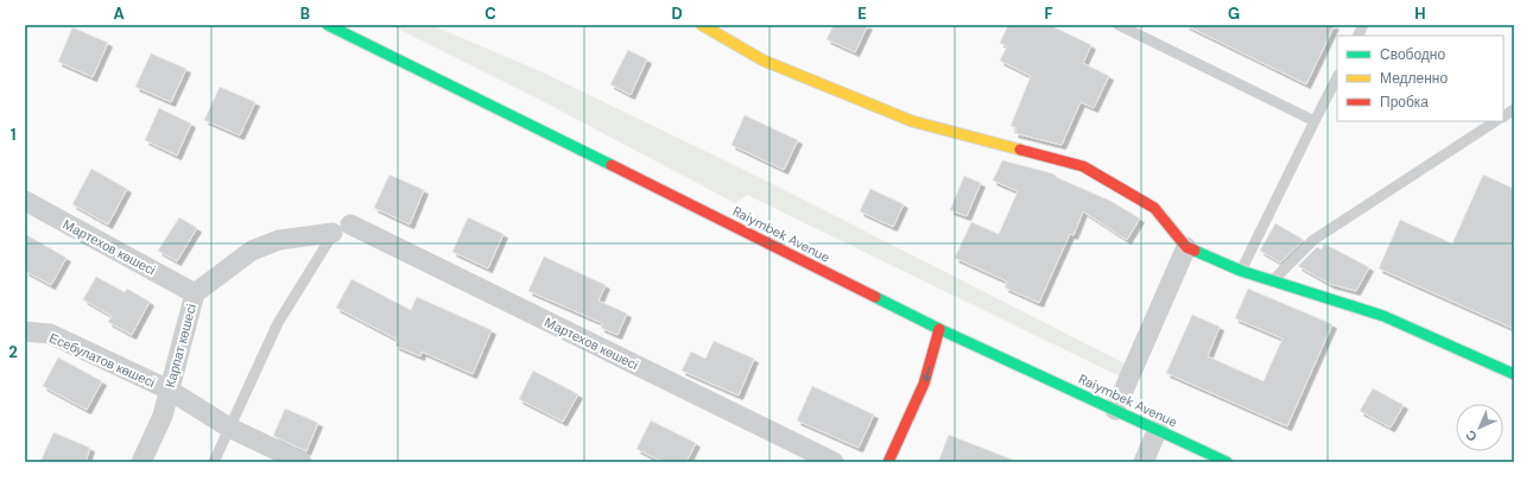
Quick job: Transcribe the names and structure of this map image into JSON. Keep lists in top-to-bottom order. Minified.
{"streets":{"street":["Raiymbek Avenue","Мартехов көшесі","Карпат көшесі","Есебулатов көшесі"]},"crossings":[["Мартехов көшесі","Карпат көшесі"],["Карпат көшесі","Есебулатов көшесі"]],"legend":["Свободно","Медленно","Пробка"],"north":"bottom left","grid":{"columns":["A","B","C","D","E","F","G","H"],"rows":["1","2"]}}
